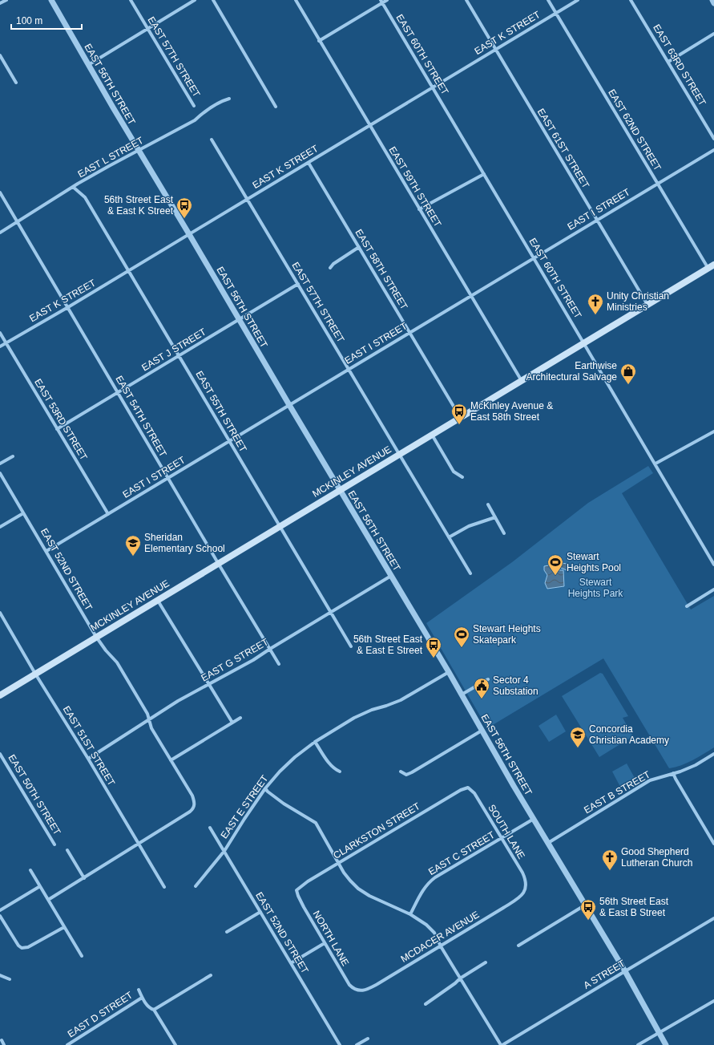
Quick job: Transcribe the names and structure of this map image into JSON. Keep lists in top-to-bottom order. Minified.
{"streets":{"main road":["MCKINLEY AVENUE"],"street":["EAST K STREET","EAST 60TH STREET","EAST 57TH STREET","EAST 63RD STREET","EAST 56TH STREET","EAST 62ND STREET","EAST 61ST STREET","EAST L STREET","EAST 59TH STREET","EAST I STREET","EAST 58TH STREET","EAST J STREET","EAST 55TH STREET","EAST 54TH STREET","EAST 53RD STREET","EAST 52ND STREET","EAST G STREET","EAST 51ST STREET","EAST B STREET","EAST 50TH STREET","EAST E STREET","CLARKSTON STREET","SOUTH LANE","EAST C STREET","MCDACER AVENUE","NORTH LANE","A STREET","EAST D STREET"]},"crossings":[["EAST K STREET","EAST 60TH STREET"],["EAST K STREET","EAST 57TH STREET"],["EAST K STREET","EAST 56TH STREET"],["EAST K STREET","EAST 62ND STREET"],["EAST K STREET","EAST 61ST STREET"],["EAST K STREET","EAST 59TH STREET"],["EAST K STREET","EAST 58TH STREET"],["EAST K STREET","EAST 55TH STREET"],["EAST K STREET","EAST 54TH STREET"],["EAST K STREET","EAST 53RD STREET"],["EAST 60TH STREET","EAST I STREET"],["EAST 60TH STREET","MCKINLEY AVENUE"],["EAST 57TH STREET","EAST I STREET"],["EAST 57TH STREET","EAST J STREET"],["EAST 57TH STREET","MCKINLEY AVENUE"],["EAST 56TH STREET","EAST L STREET"],["EAST 56TH STREET","EAST I STREET"],["EAST 56TH STREET","EAST J STREET"],["EAST 56TH STREET","MCKINLEY AVENUE"],["EAST 56TH STREET","EAST G STREET"],["EAST 56TH STREET","EAST B STREET"],["EAST 56TH STREET","EAST E STREET"],["EAST 56TH STREET","EAST C STREET"],["EAST 56TH STREET","A STREET"],["EAST 62ND STREET","EAST I STREET"],["EAST 62ND STREET","MCKINLEY AVENUE"],["EAST 61ST STREET","EAST I STREET"],["EAST 61ST STREET","MCKINLEY AVENUE"],["EAST L STREET","EAST 55TH STREET"],["EAST L STREET","EAST 54TH STREET"],["EAST 59TH STREET","EAST I STREET"],["EAST 59TH STREET","MCKINLEY AVENUE"],["EAST I STREET","EAST 58TH STREET"],["EAST I STREET","EAST 55TH STREET"],["EAST I STREET","EAST 54TH STREET"],["EAST I STREET","EAST 53RD STREET"],["EAST I STREET","EAST 52ND STREET"],["EAST 58TH STREET","MCKINLEY AVENUE"],["EAST J STREET","EAST 55TH STREET"],["EAST J STREET","EAST 54TH STREET"],["EAST J STREET","EAST 53RD STREET"],["EAST 55TH STREET","MCKINLEY AVENUE"],["EAST 55TH STREET","EAST G STREET"],["EAST 54TH STREET","MCKINLEY AVENUE"],["EAST 54TH STREET","EAST G STREET"],["MCKINLEY AVENUE","EAST 52ND STREET"],["MCKINLEY AVENUE","EAST 51ST STREET"],["EAST 52ND STREET","EAST G STREET"],["EAST 52ND STREET","EAST 51ST STREET"],["EAST 52ND STREET","EAST E STREET"],["EAST G STREET","EAST 51ST STREET"],["CLARKSTON STREET","SOUTH LANE"],["CLARKSTON STREET","NORTH LANE"],["SOUTH LANE","EAST C STREET"],["SOUTH LANE","MCDACER AVENUE"],["MCDACER AVENUE","NORTH LANE"]],"parks":["Stewart Heights Park"],"places":{"bus stop":["56th Street East & East K Street","McKinley Avenue & East 58th Street","56th Street East & East E Street","56th Street East & East B Street"],"church":["Unity Christian Ministries","Good Shepherd Lutheran Church"],"shop":["Earthwise Architectural Salvage"],"school or university":["Sheridan Elementary School","Concordia Christian Academy"],"sports":["Stewart Heights Pool","Stewart Heights Skatepark"],"public building":["Sector 4 Substation"]},"scale_bar":"100 m"}
